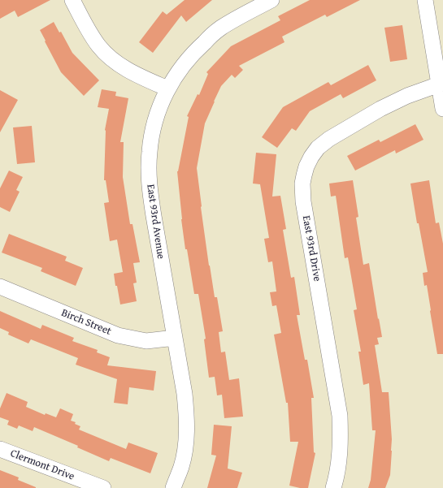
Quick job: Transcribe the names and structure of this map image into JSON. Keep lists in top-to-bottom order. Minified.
{"streets":{"street":["East 93rd Avenue","East 93rd Drive","Birch Street","Clermont Drive"]},"crossings":[["East 93rd Avenue","Birch Street"]]}
